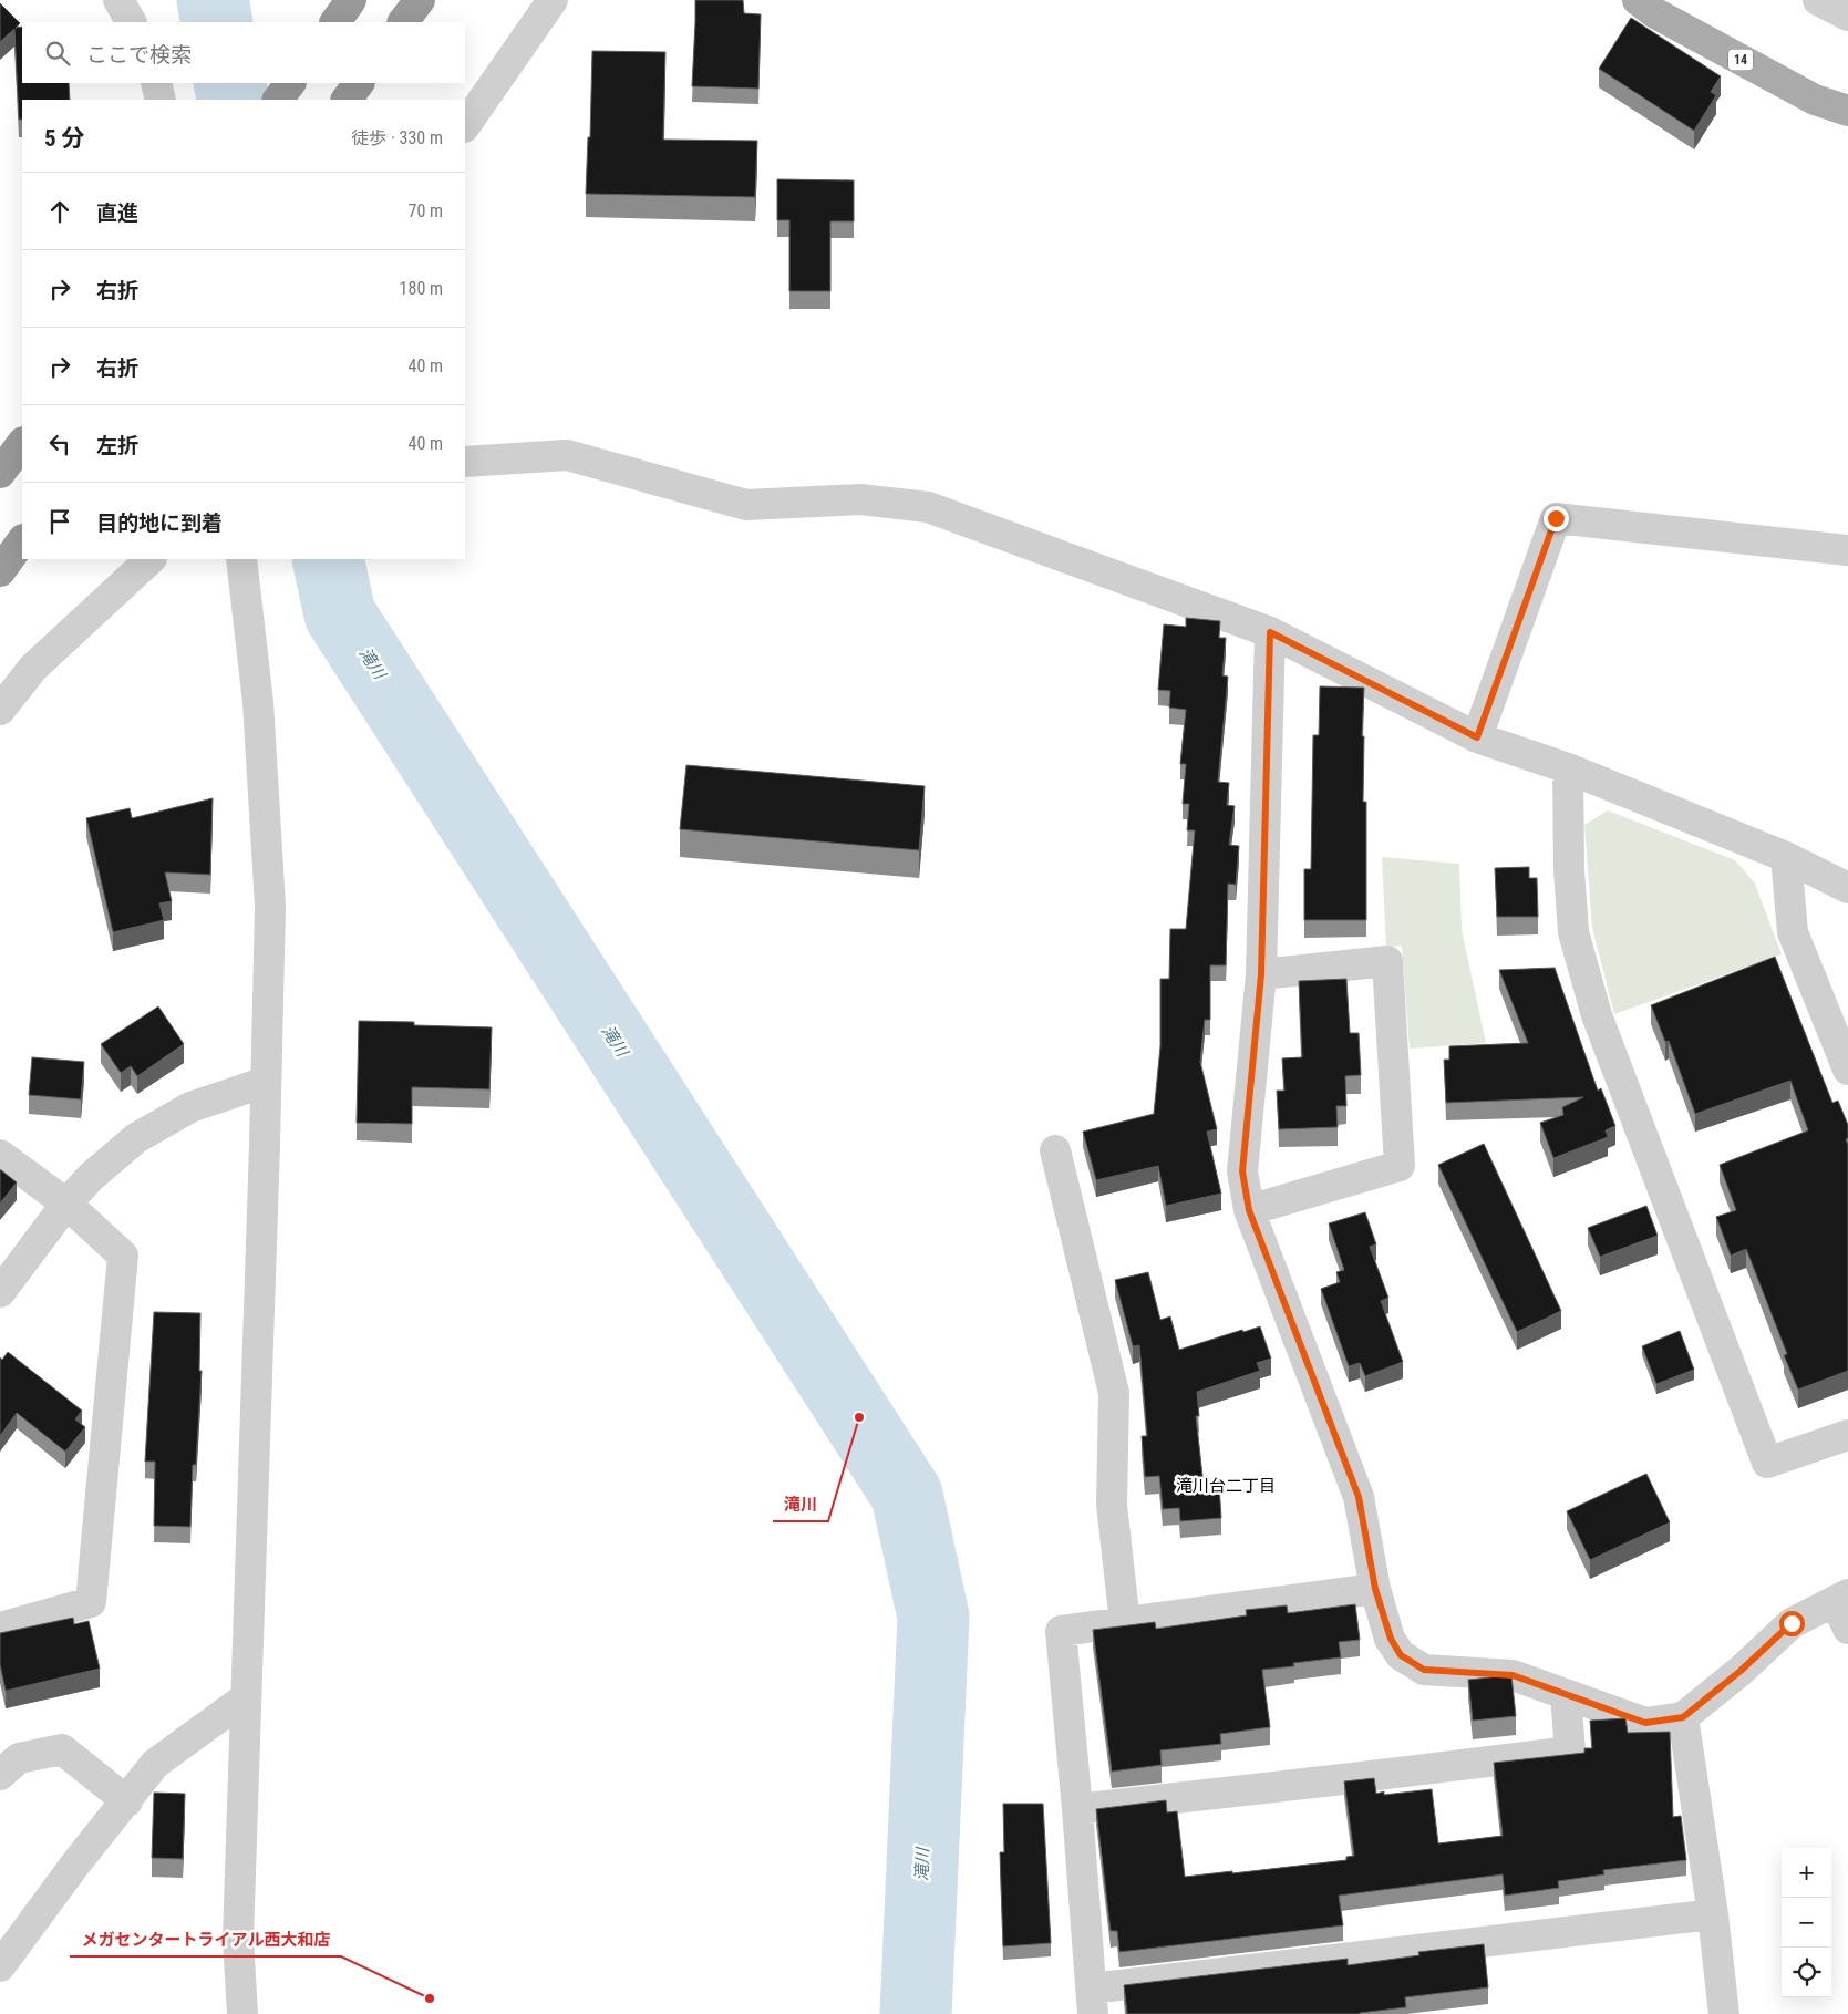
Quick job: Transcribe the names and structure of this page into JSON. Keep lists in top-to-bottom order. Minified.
{"streets":{"main road":["14"]},"districts":["滝川台二丁目"],"water":["滝川"],"places":["滝川","メガセンタートライアル西大和店"],"page":{"search":"ここで検索","heading":["5 分","徒歩 · 330 m"],"list":[["直進","70 m"],["右折","180 m"],["右折","40 m"],["左折","40 m"],"目的地に到着"],"map_buttons":["+","−"]}}
